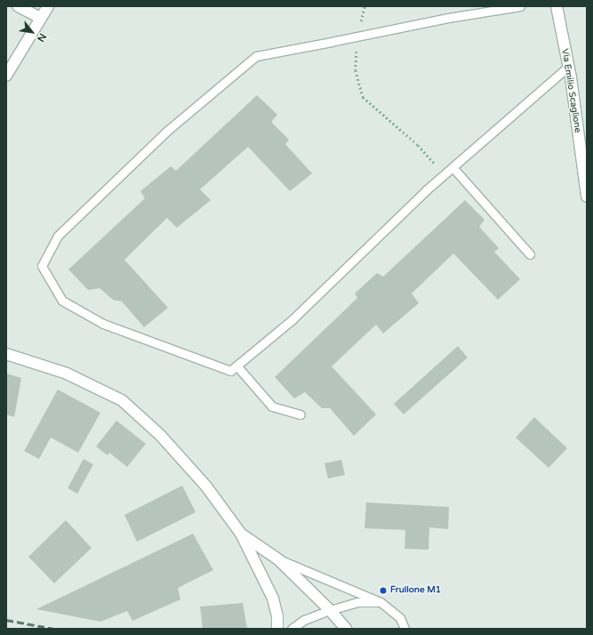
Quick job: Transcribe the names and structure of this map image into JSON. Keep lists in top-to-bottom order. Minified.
{"streets":{"main road":["Via Emilio Scaglione"]},"places":["Frullone M1"],"north":"bottom right"}
